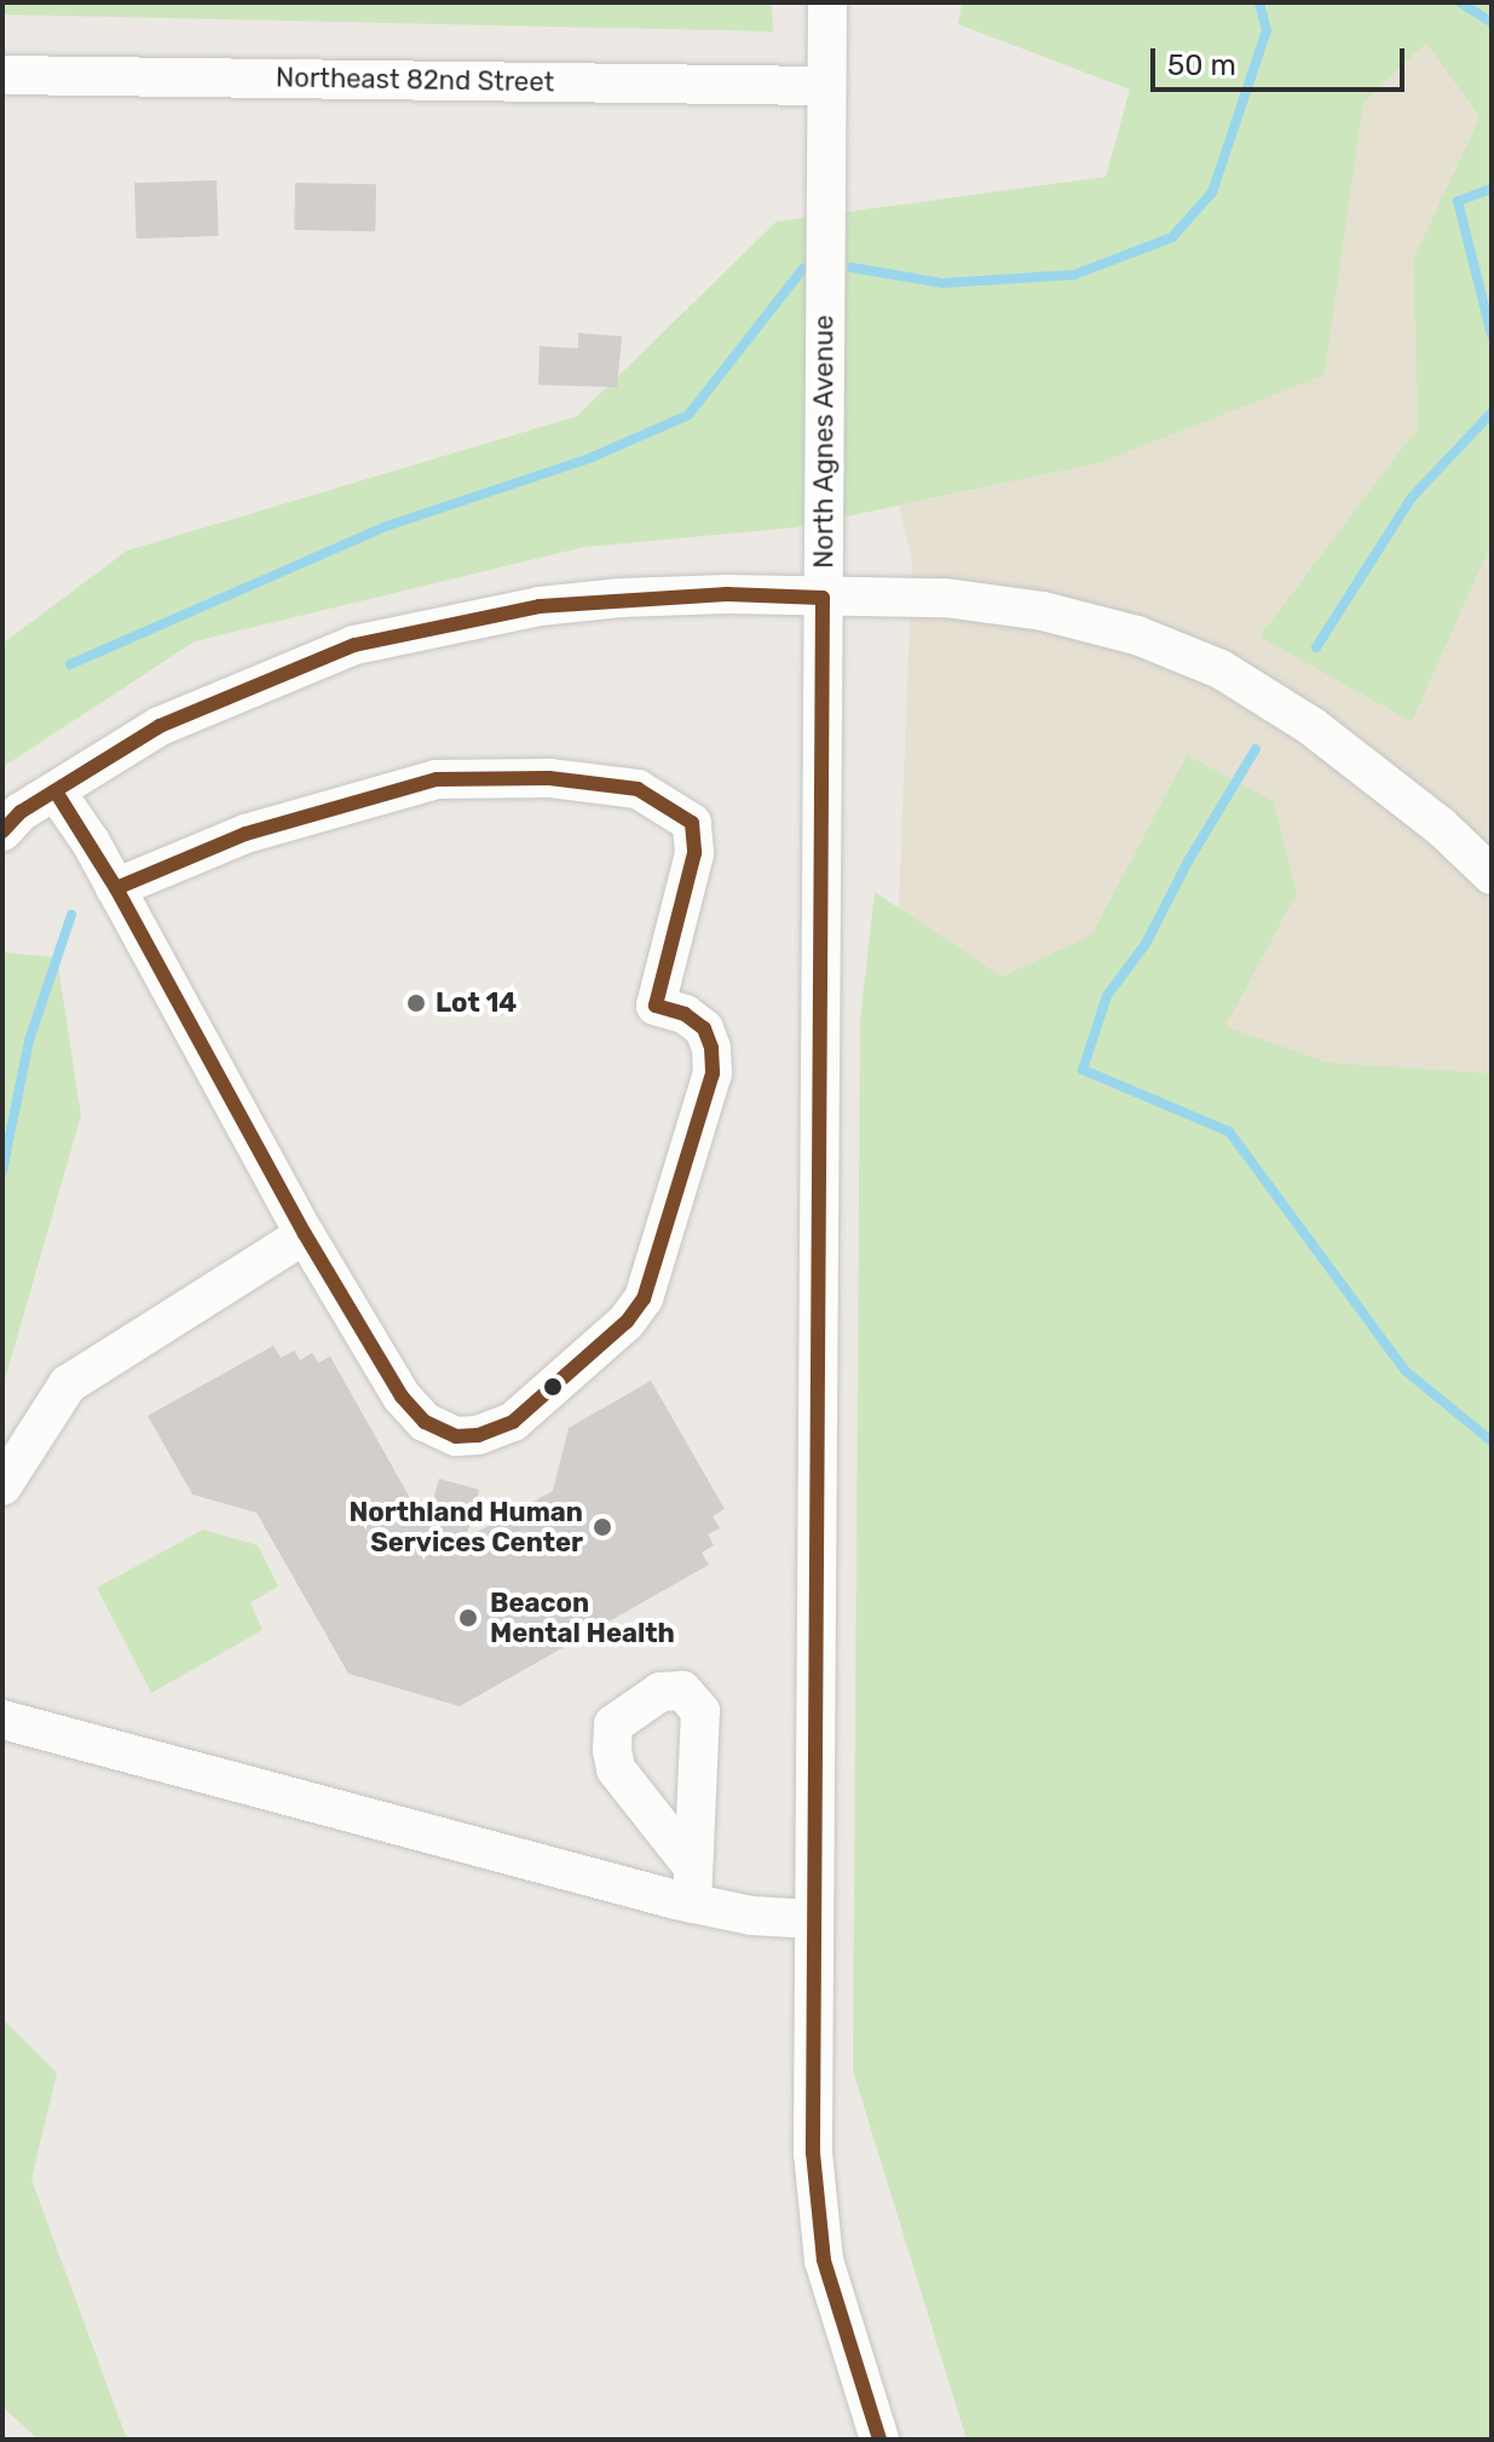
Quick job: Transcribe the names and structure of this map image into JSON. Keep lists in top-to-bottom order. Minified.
{"streets":{"street":["Northeast 82nd Street","North Agnes Avenue"]},"crossings":[["Northeast 82nd Street","North Agnes Avenue"]],"places":["Lot 14","Northland Human Services Center","Beacon Mental Health"],"scale_bar":"50 m"}
